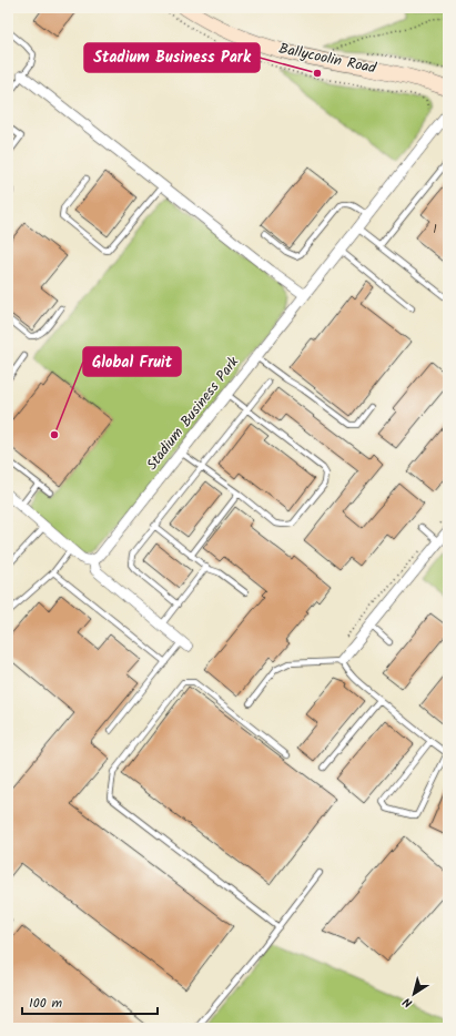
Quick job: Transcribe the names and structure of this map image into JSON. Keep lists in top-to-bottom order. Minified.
{"streets":{"street":["Ballycoolin Road","Stadium Business Park"]},"places":["Stadium Business Park","Global Fruit"],"house_numbers":["1"],"scale_bar":"100 m","north":"bottom left"}
